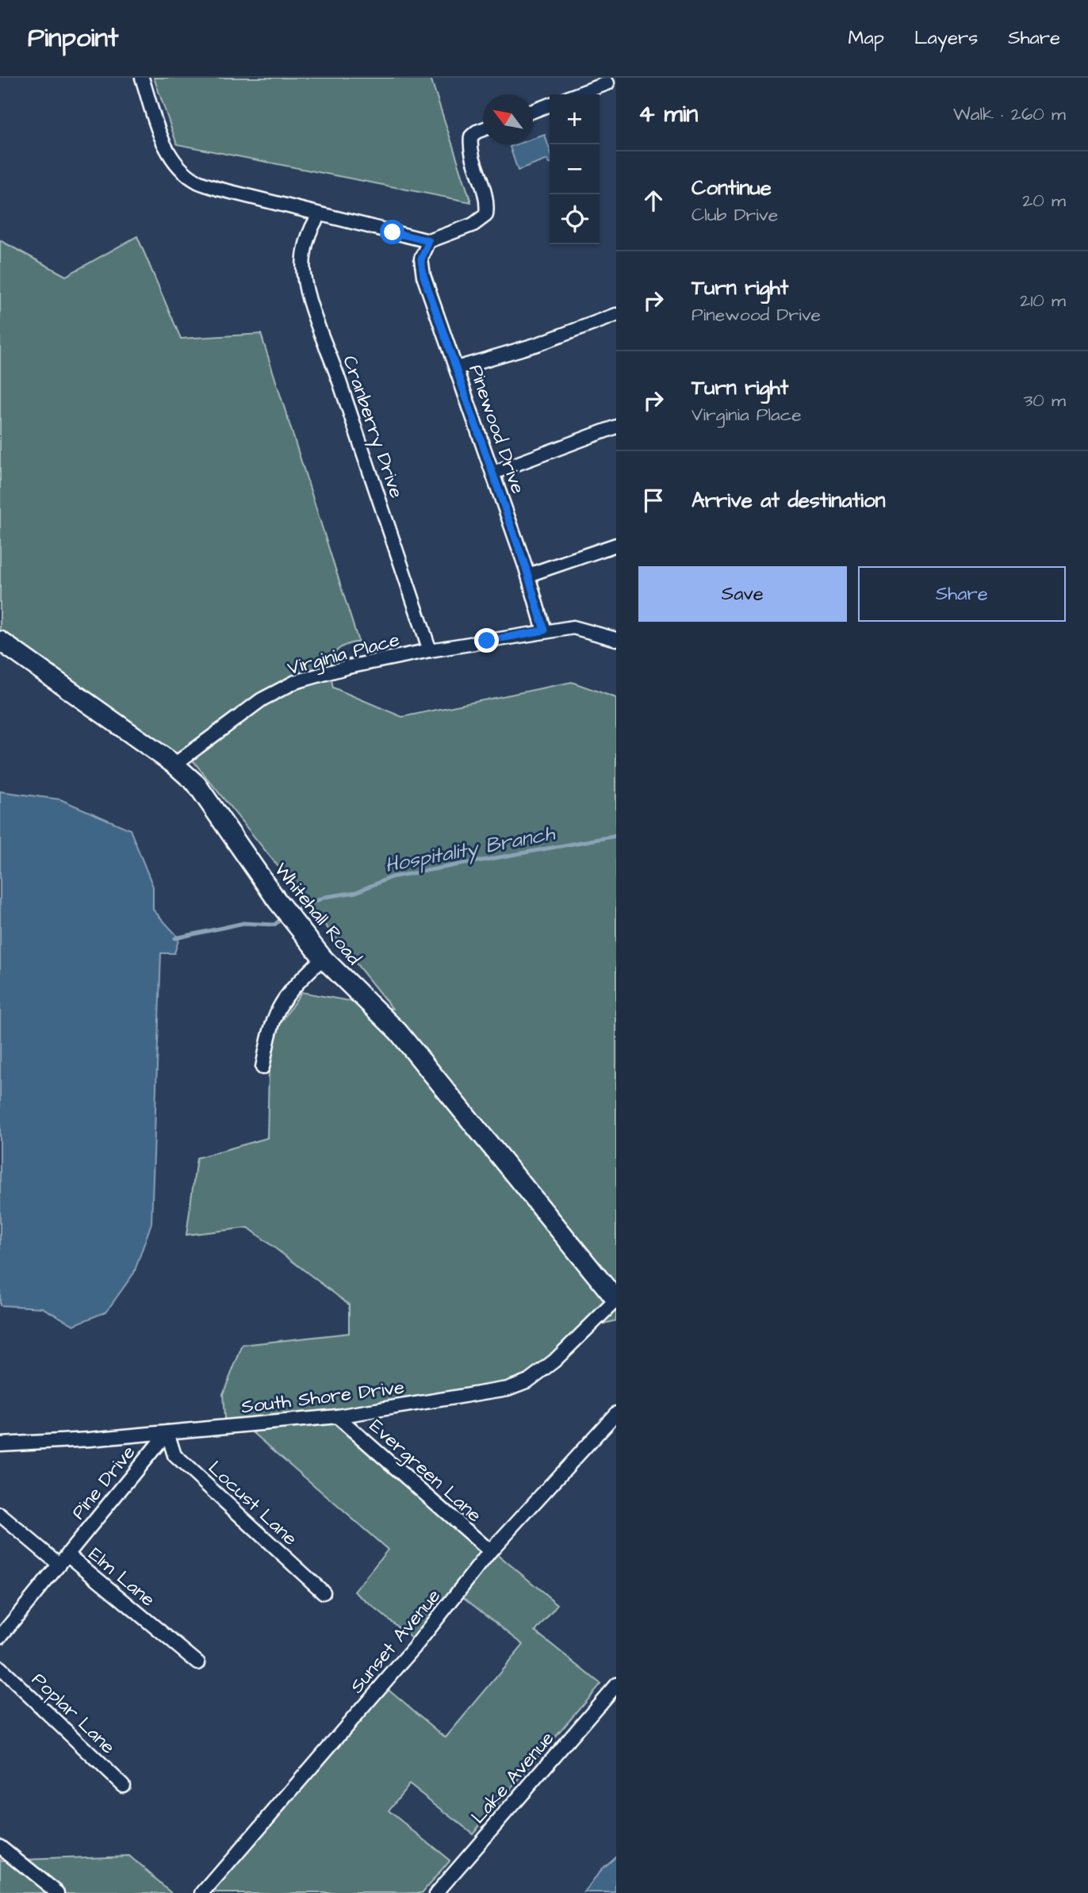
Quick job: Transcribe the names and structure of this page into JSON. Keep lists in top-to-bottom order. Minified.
{"streets":{"street":["Cranberry Drive","Pinewood Drive","Virginia Place","Whitehall Road","South Shore Drive","Evergreen Lane","Pine Drive","Locust Lane","Elm Lane","Sunset Avenue","Poplar Lane","Lake Avenue"]},"crossings":[["Cranberry Drive","Virginia Place"],["Pinewood Drive","Virginia Place"],["Virginia Place","Whitehall Road"],["Whitehall Road","South Shore Drive"],["South Shore Drive","Evergreen Lane"],["South Shore Drive","Pine Drive"],["South Shore Drive","Locust Lane"],["Evergreen Lane","Sunset Avenue"],["Pine Drive","Locust Lane"],["Pine Drive","Elm Lane"]],"water":["Hospitality Branch"],"north":"top left","page":{"header":"Pinpoint","nav":["Map","Layers","Share"],"heading":["4 min","Walk · 260 m"],"map_buttons":["+","−"],"list":[["Continue","Club Drive","20 m"],["Turn right","Pinewood Drive","210 m"],["Turn right","Virginia Place","30 m"],"Arrive at destination"],"buttons":["Save","Share"]}}
